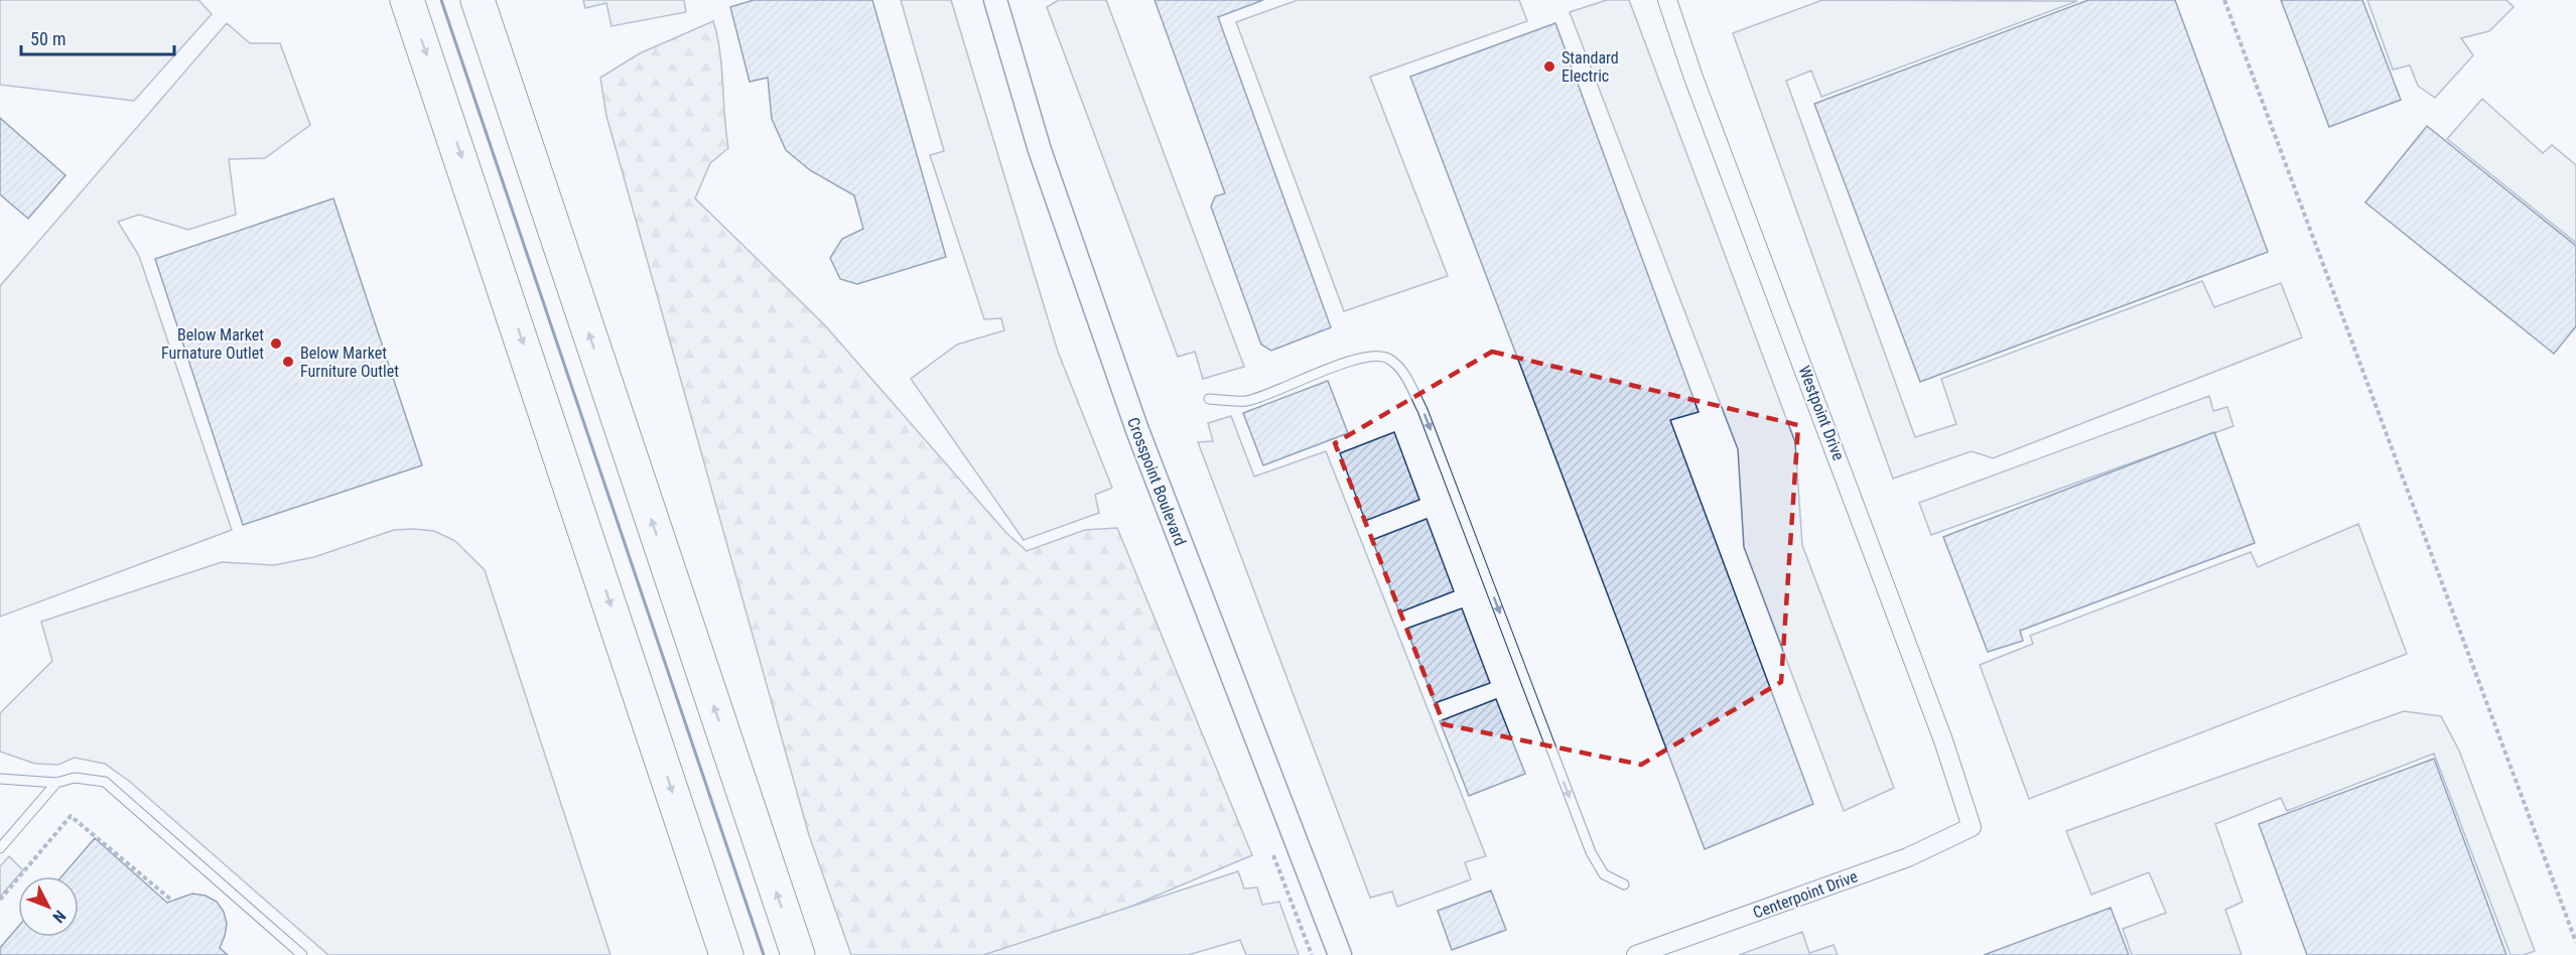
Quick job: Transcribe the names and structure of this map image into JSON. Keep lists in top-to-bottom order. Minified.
{"streets":{"street":["Westpoint Drive","Crosspoint Boulevard","Centerpoint Drive"]},"crossings":[["Westpoint Drive","Centerpoint Drive"]],"places":["Standard Electric","Below Market Furnature Outlet","Below Market Furniture Outlet"],"scale_bar":"50 m","north":"bottom right"}
